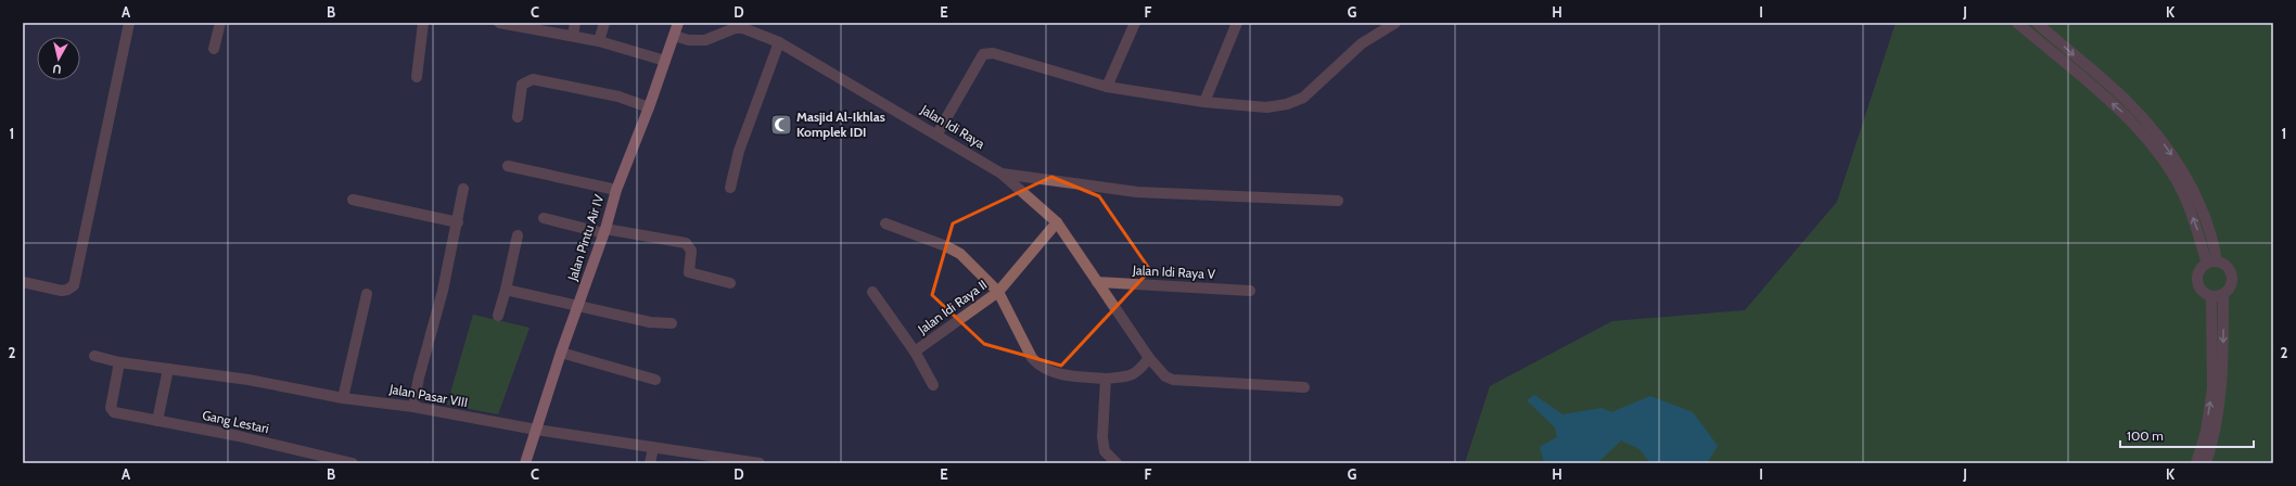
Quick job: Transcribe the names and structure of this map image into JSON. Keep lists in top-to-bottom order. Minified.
{"streets":{"main road":["Jalan Pintu Air IV"],"street":["Jalan Idi Raya","Jalan Idi Raya V","Jalan Idi Raya II","Jalan Pasar VIII","Gang Lestari"]},"crossings":[["Jalan Idi Raya","Jalan Pintu Air IV"],["Jalan Idi Raya","Jalan Idi Raya V"],["Jalan Idi Raya","Jalan Idi Raya II"],["Jalan Pintu Air IV","Jalan Pasar VIII"],["Jalan Pasar VIII","Gang Lestari"]],"places":{"mosque":["Masjid Al-Ikhlas Komplek IDI"]},"scale_bar":"100 m","north":"bottom","grid":{"columns":["A","B","C","D","E","F","G","H","I","J","K"],"rows":["1","2"]}}
